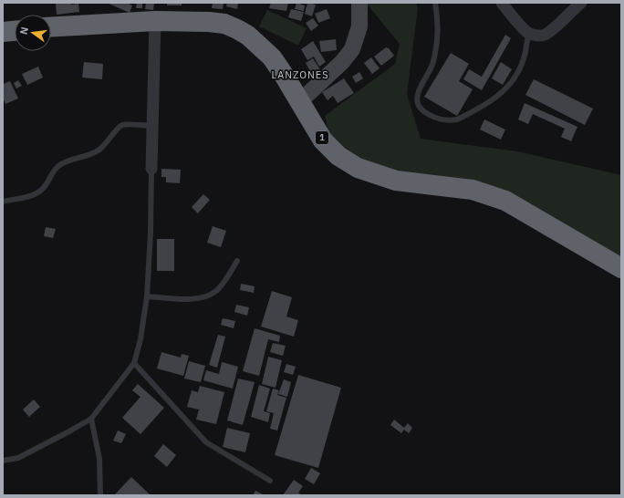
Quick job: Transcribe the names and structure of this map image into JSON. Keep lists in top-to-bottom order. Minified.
{"streets":{"highway":["1"]},"districts":["LANZONES"],"north":"left"}
